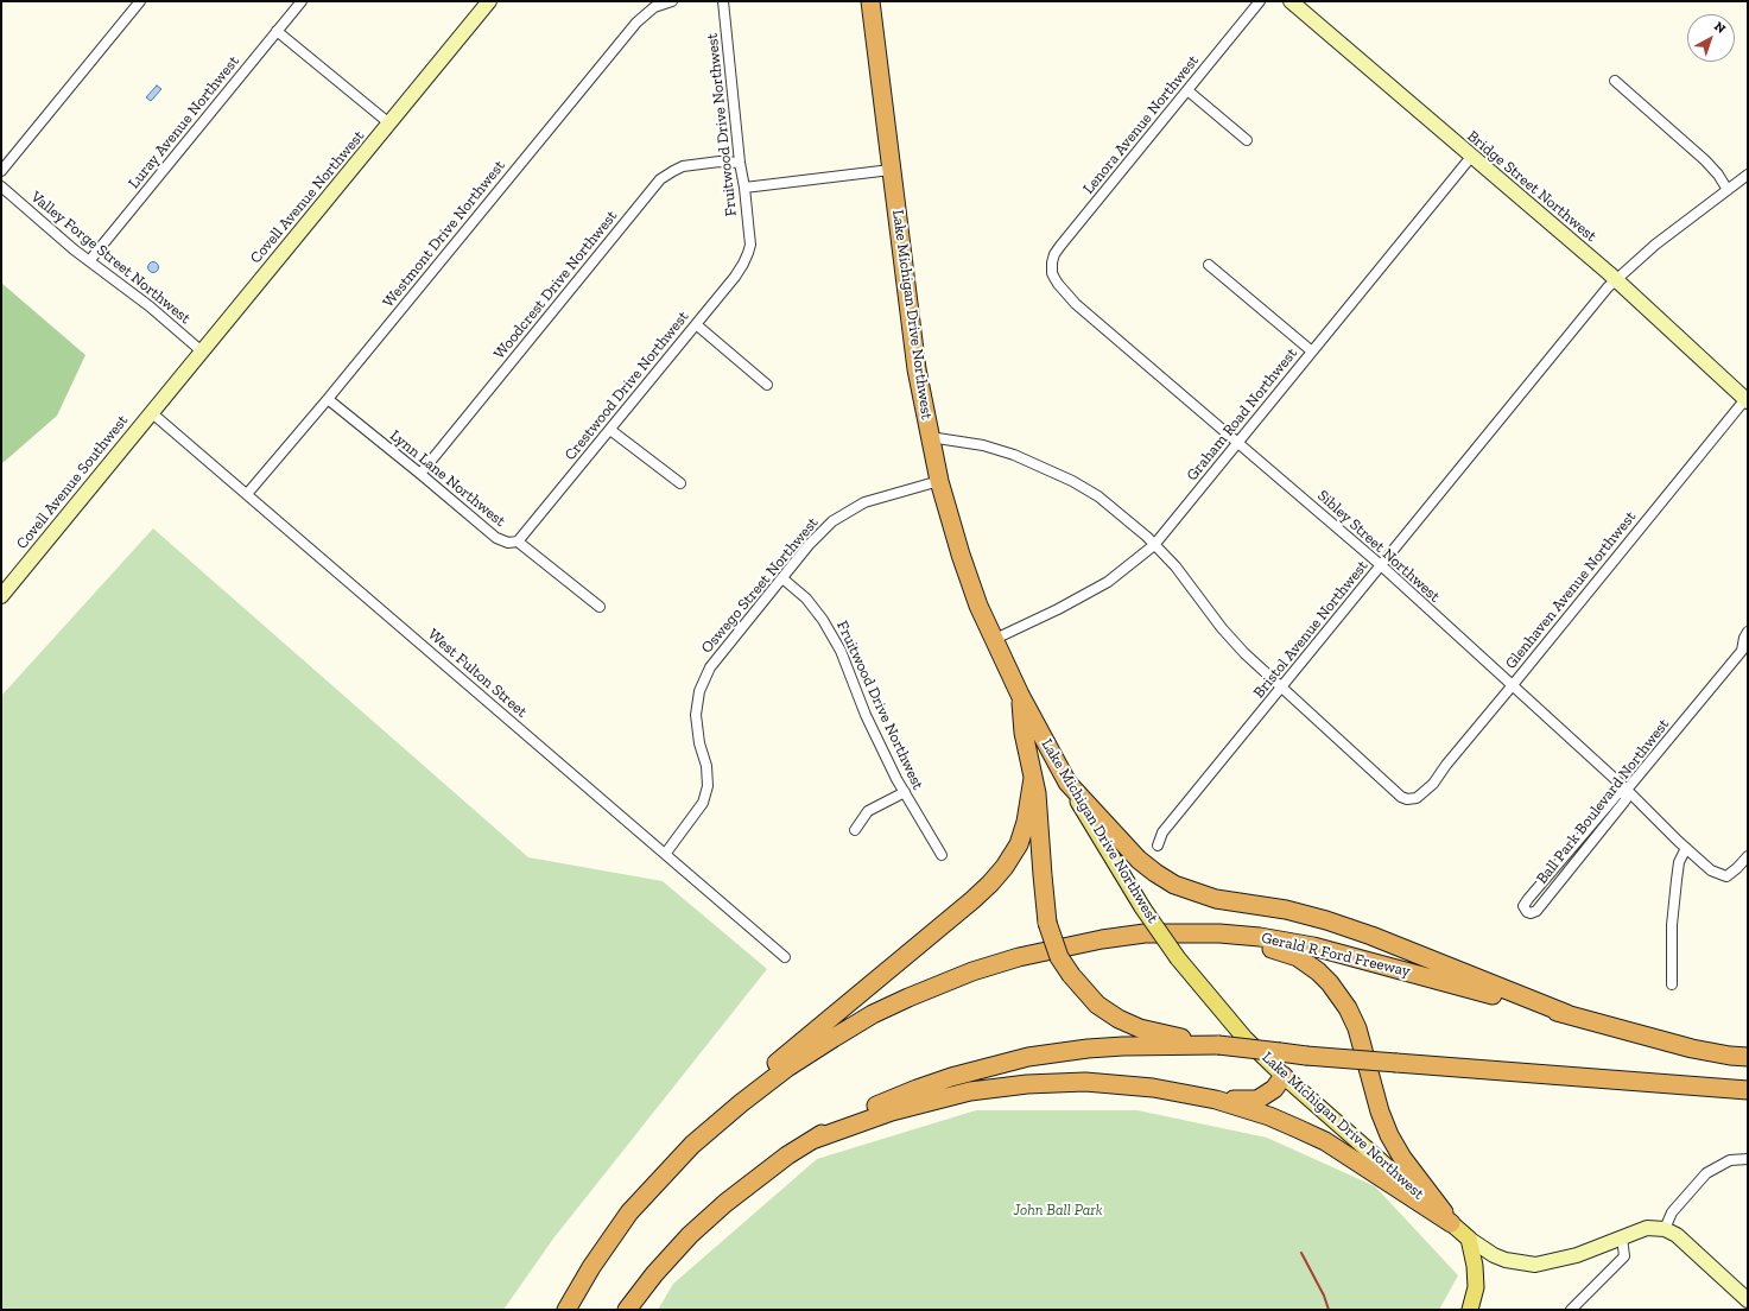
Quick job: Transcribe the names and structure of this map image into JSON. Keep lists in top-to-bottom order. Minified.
{"streets":{"highway":["Lake Michigan Drive Northwest","Gerald R Ford Freeway"],"main road":["Bridge Street Northwest","Covell Avenue Northwest","Covell Avenue Southwest"],"street":["Luray Avenue Northwest","Fruitwood Drive Northwest","Lenora Avenue Northwest","Westmont Drive Northwest","Valley Forge Street Northwest","Woodcrest Drive Northwest","Crestwood Drive Northwest","Graham Road Northwest","Lynn Lane Northwest","Sibley Street Northwest","Oswego Street Northwest","Glenhaven Avenue Northwest","Bristol Avenue Northwest","West Fulton Street","Ball Park Boulevard Northwest"]},"crossings":[["Luray Avenue Northwest","Valley Forge Street Northwest"],["Fruitwood Drive Northwest","Woodcrest Drive Northwest"],["Fruitwood Drive Northwest","Crestwood Drive Northwest"],["Fruitwood Drive Northwest","Oswego Street Northwest"],["Lenora Avenue Northwest","Sibley Street Northwest"],["Bridge Street Northwest","Graham Road Northwest"],["Bridge Street Northwest","Glenhaven Avenue Northwest"],["Bridge Street Northwest","Bristol Avenue Northwest"],["Covell Avenue Northwest","Valley Forge Street Northwest"],["Covell Avenue Northwest","Covell Avenue Southwest"],["Covell Avenue Northwest","West Fulton Street"],["Westmont Drive Northwest","Lynn Lane Northwest"],["Westmont Drive Northwest","West Fulton Street"],["Woodcrest Drive Northwest","Lynn Lane Northwest"],["Lake Michigan Drive Northwest","Graham Road Northwest"],["Lake Michigan Drive Northwest","Oswego Street Northwest"],["Crestwood Drive Northwest","Lynn Lane Northwest"],["Graham Road Northwest","Sibley Street Northwest"],["Covell Avenue Southwest","West Fulton Street"],["Sibley Street Northwest","Glenhaven Avenue Northwest"],["Sibley Street Northwest","Bristol Avenue Northwest"],["Sibley Street Northwest","Ball Park Boulevard Northwest"],["Oswego Street Northwest","West Fulton Street"],["Glenhaven Avenue Northwest","Bristol Avenue Northwest"]],"parks":["John Ball Park"],"north":"top right"}
